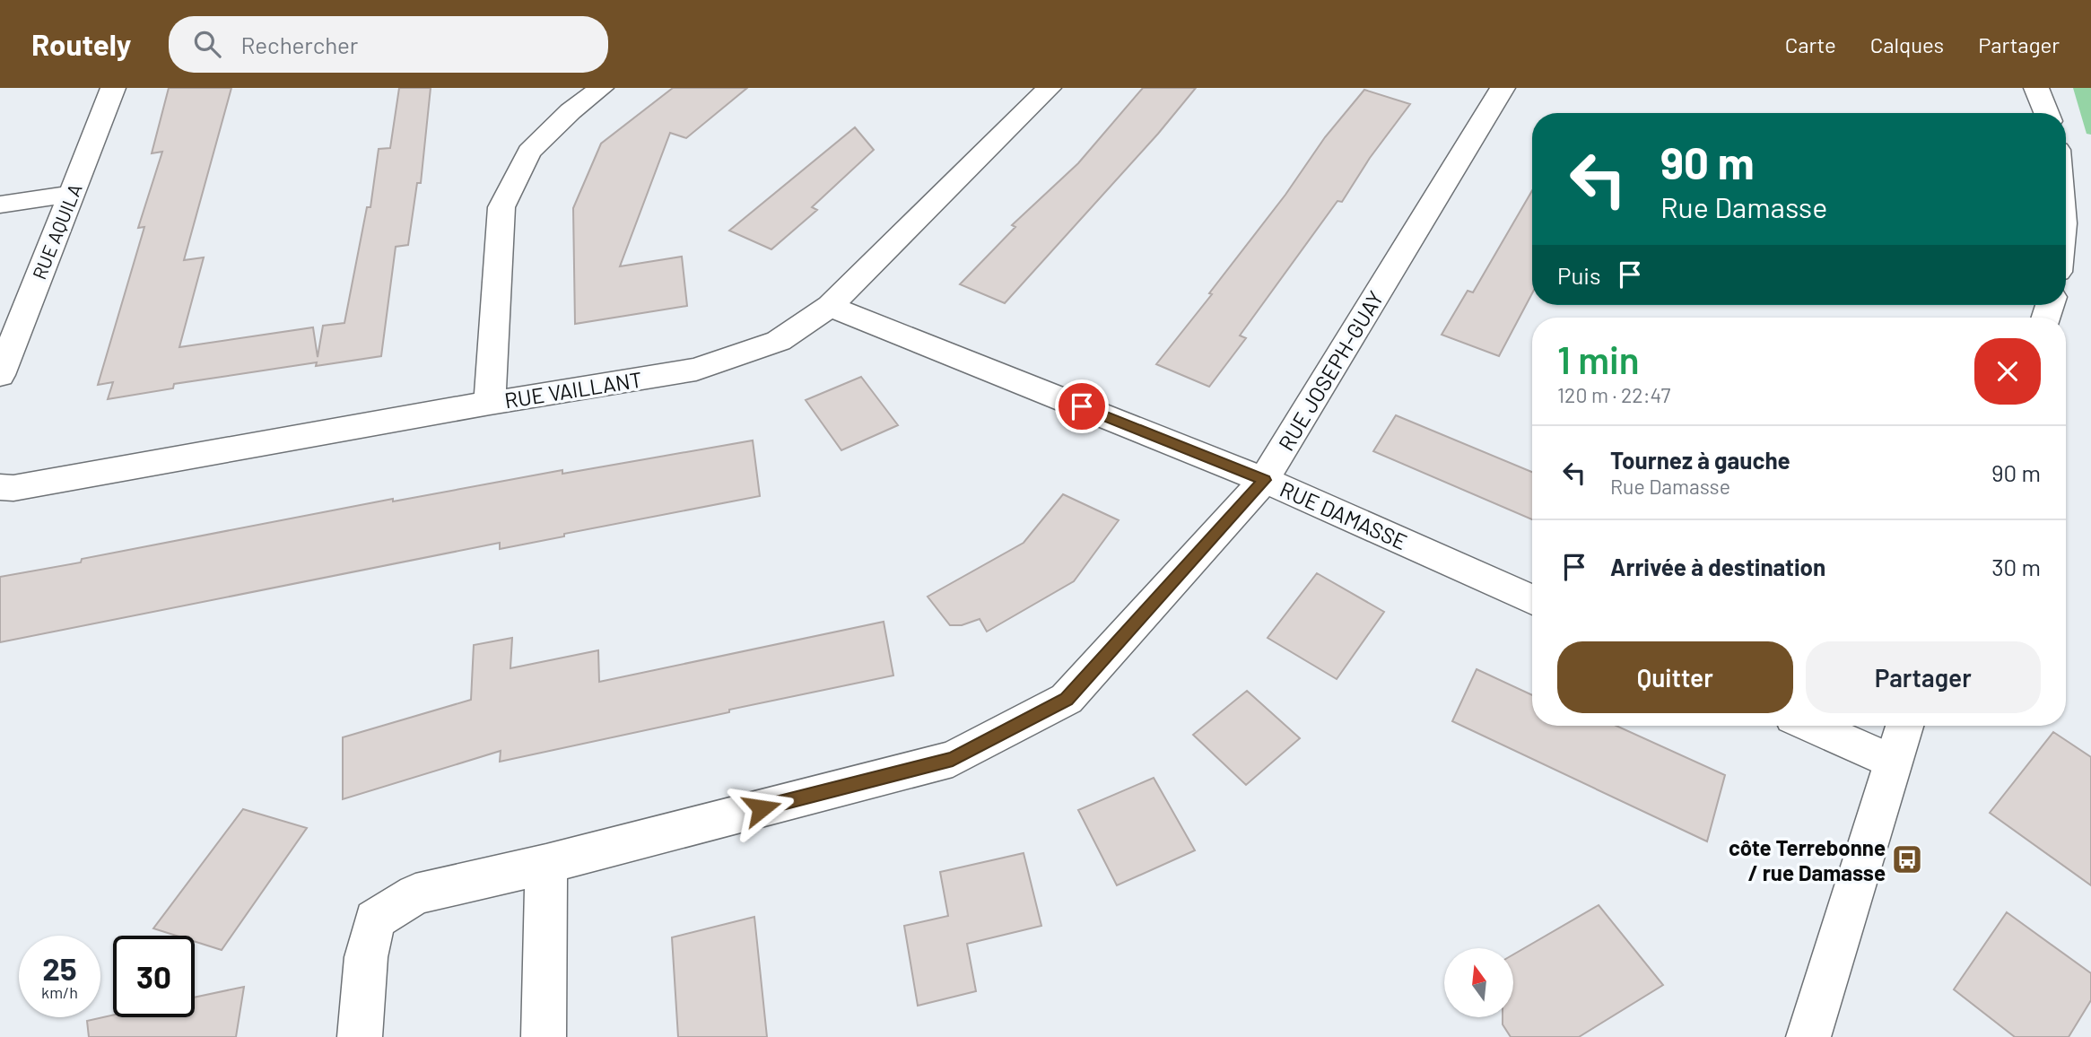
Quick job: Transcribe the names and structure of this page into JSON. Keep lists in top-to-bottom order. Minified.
{"streets":{"street":["RUE AQUILA","RUE JOSEPH-GUAY","RUE VAILLANT","RUE DAMASSE"]},"crossings":[["RUE JOSEPH-GUAY","RUE DAMASSE"],["RUE VAILLANT","RUE DAMASSE"]],"places":{"bus stop":["côte Terrebonne / rue Damasse"]},"north":"top","page":{"header":"Routely","search":"Rechercher","nav":["Carte","Calques","Partager"],"turn":["90 m","Rue Damasse"],"then":"Puis","heading":["1 min","120 m · 22:47"],"list":[{"name":"Tournez à gauche","note":"Rue Damasse","value":"90 m"},{"name":"Arrivée à destination","value":"30 m"}],"buttons":["Quitter","Partager"],"speed":"25 km/h","limit":"30"}}
